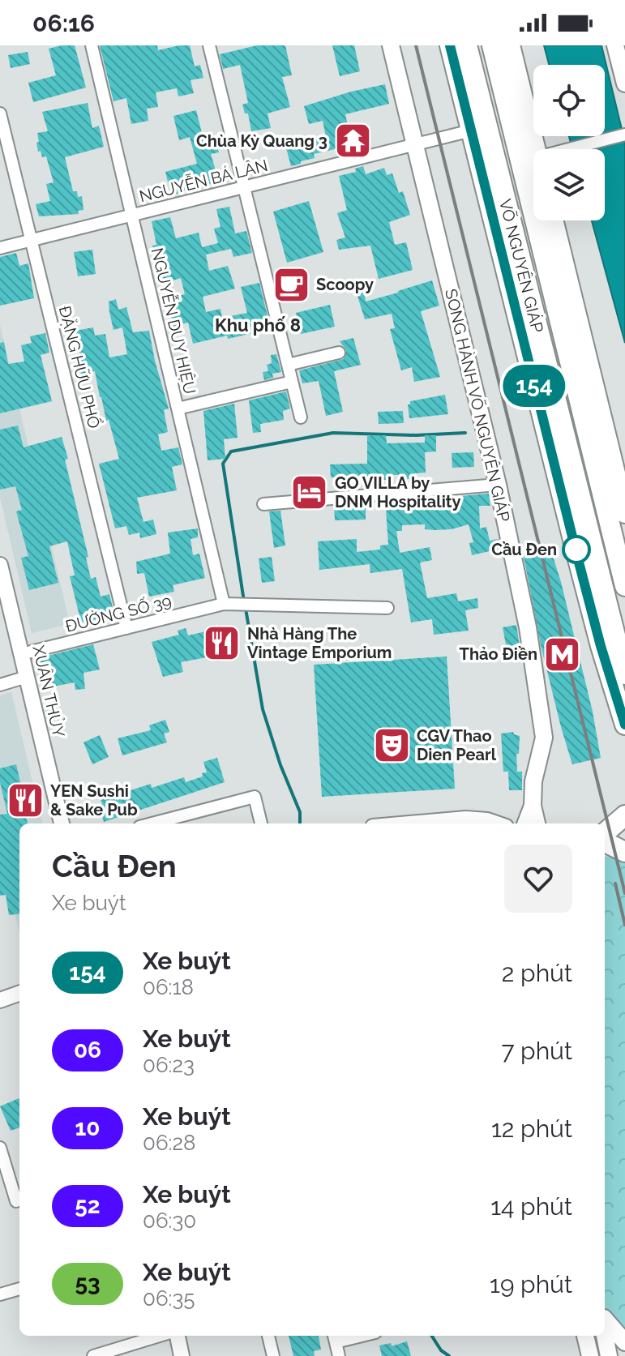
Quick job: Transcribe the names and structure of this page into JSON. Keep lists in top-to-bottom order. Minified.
{"streets":{"highway":["VÕ NGUYÊN GIÁP"],"main road":["SONG HÀNH VÕ NGUYÊN GIÁP"],"street":["NGUYỄN BÁ LÂN","NGUYỄN DUY HIỆU","ĐẶNG HỮU PHỔ","ĐƯỜNG SỐ 39","XUÂN THỦY"]},"crossings":[["NGUYỄN BÁ LÂN","VÕ NGUYÊN GIÁP"],["NGUYỄN BÁ LÂN","NGUYỄN DUY HIỆU"],["NGUYỄN BÁ LÂN","ĐẶNG HỮU PHỔ"],["NGUYỄN BÁ LÂN","SONG HÀNH VÕ NGUYÊN GIÁP"],["NGUYỄN DUY HIỆU","ĐƯỜNG SỐ 39"],["ĐẶNG HỮU PHỔ","ĐƯỜNG SỐ 39"],["ĐƯỜNG SỐ 39","XUÂN THỦY"]],"districts":["Khu phố 8"],"places":{"temple":["Chùa Kỳ Quang 3"],"cafe":["Scoopy"],"hotel":["GO VILLA by DNM Hospitality"],"other":["Cầu Đen"],"restaurant":["Nhà Hàng The Vintage Emporium","YEN Sushi & Sake Pub"],"metro station":["Thảo Điền"],"theatre":["CGV Thao Dien Pearl"]},"lines":["bus line 154"],"page":{"status":"06:16","on_map":"154","heading":["Cầu Đen","Xe buýt"],"list":[{"mark":"154","name":"Xe buýt","note":"06:18","value":"2 phút"},{"mark":"06","name":"Xe buýt","note":"06:23","value":"7 phút"},{"mark":"10","name":"Xe buýt","note":"06:28","value":"12 phút"},{"mark":"52","name":"Xe buýt","note":"06:30","value":"14 phút"},{"mark":"53","name":"Xe buýt","note":"06:35","value":"19 phút"}]}}
